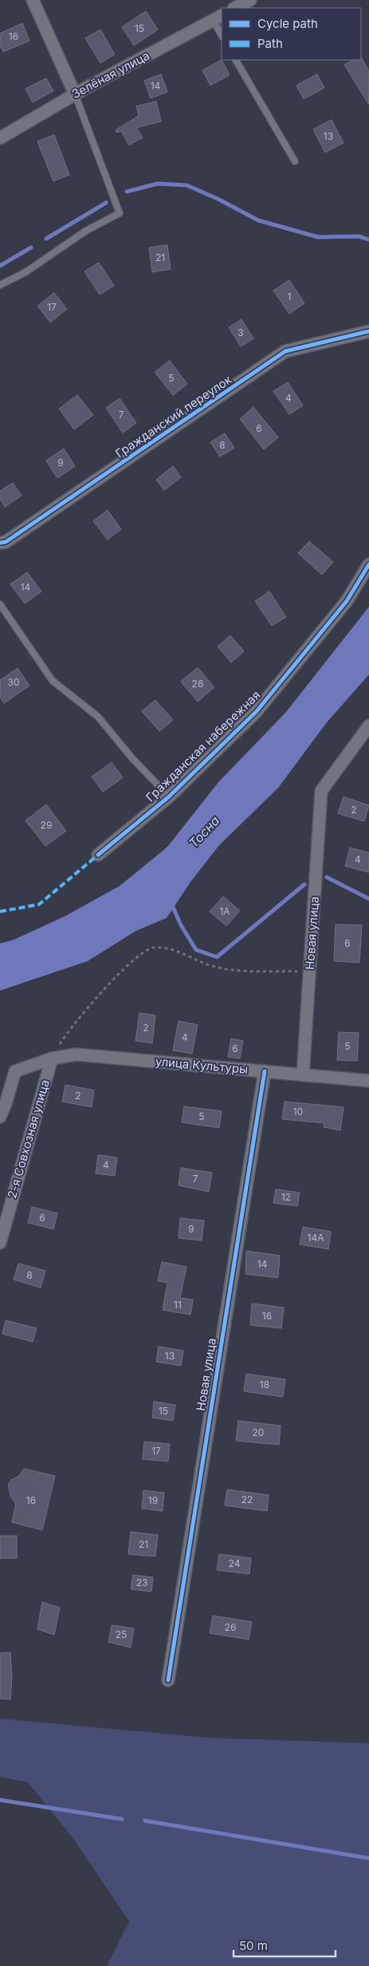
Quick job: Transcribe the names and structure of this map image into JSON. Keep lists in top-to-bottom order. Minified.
{"streets":{"street":["Зелёная улица","Гражданский переулок","Гражданская набережная","Новая улица","улица Культуры","2-я Совхозная улица"]},"crossings":[["Новая улица","улица Культуры"],["улица Культуры","2-я Совхозная улица"]],"water":["Тосна"],"house_numbers":["15","16","14","13","21","1","17","3","5","4","7","6","8","9","14","30","26","2","29","4","1А","6","2","4","5","6","2","10","5","4","7","12","6","9","14А","14","8","11","16","13","18","15","20","17","22","16","19","21","24","23","26","25"],"legend":["Cycle path","Path"],"scale_bar":"50 m"}
